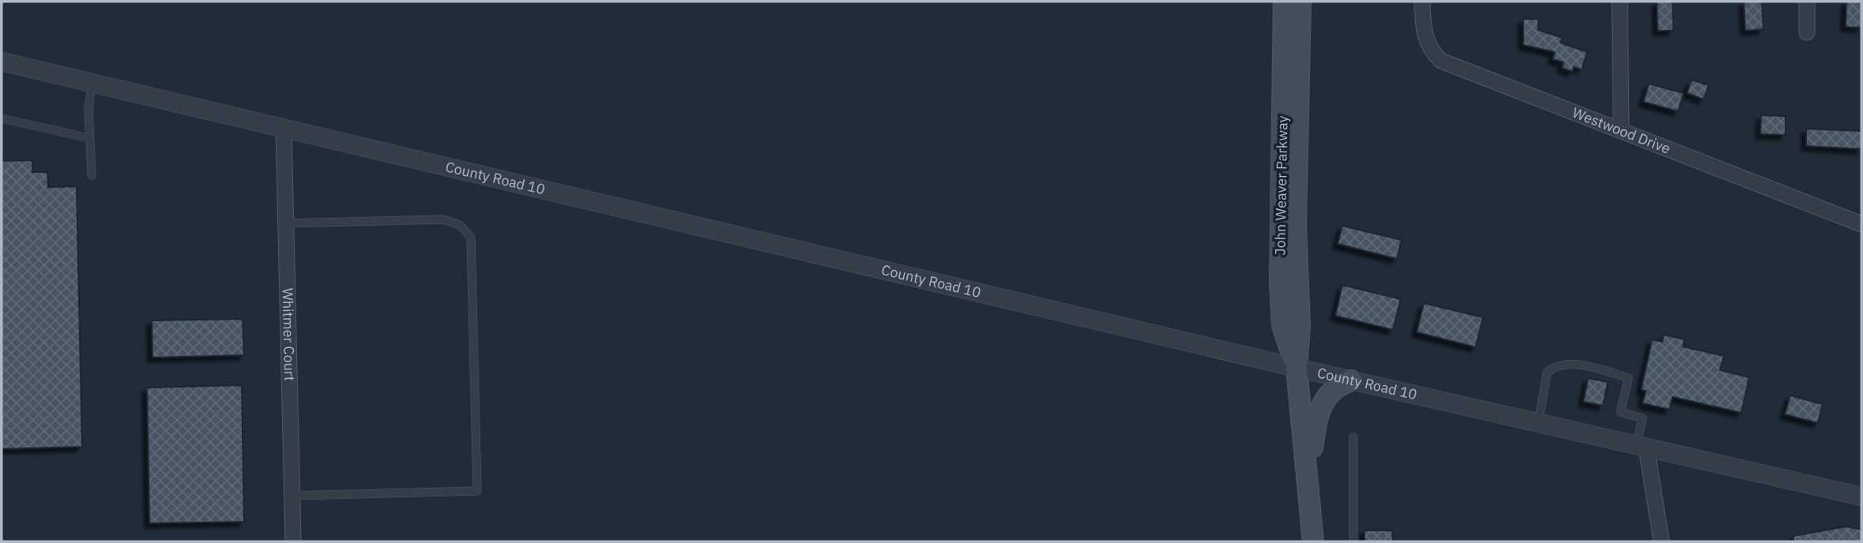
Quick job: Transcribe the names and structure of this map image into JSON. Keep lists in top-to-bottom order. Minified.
{"streets":{"main road":["John Weaver Parkway"],"street":["Westwood Drive","County Road 10","Whitmer Court"]},"crossings":[["County Road 10","John Weaver Parkway"],["County Road 10","Whitmer Court"]]}
